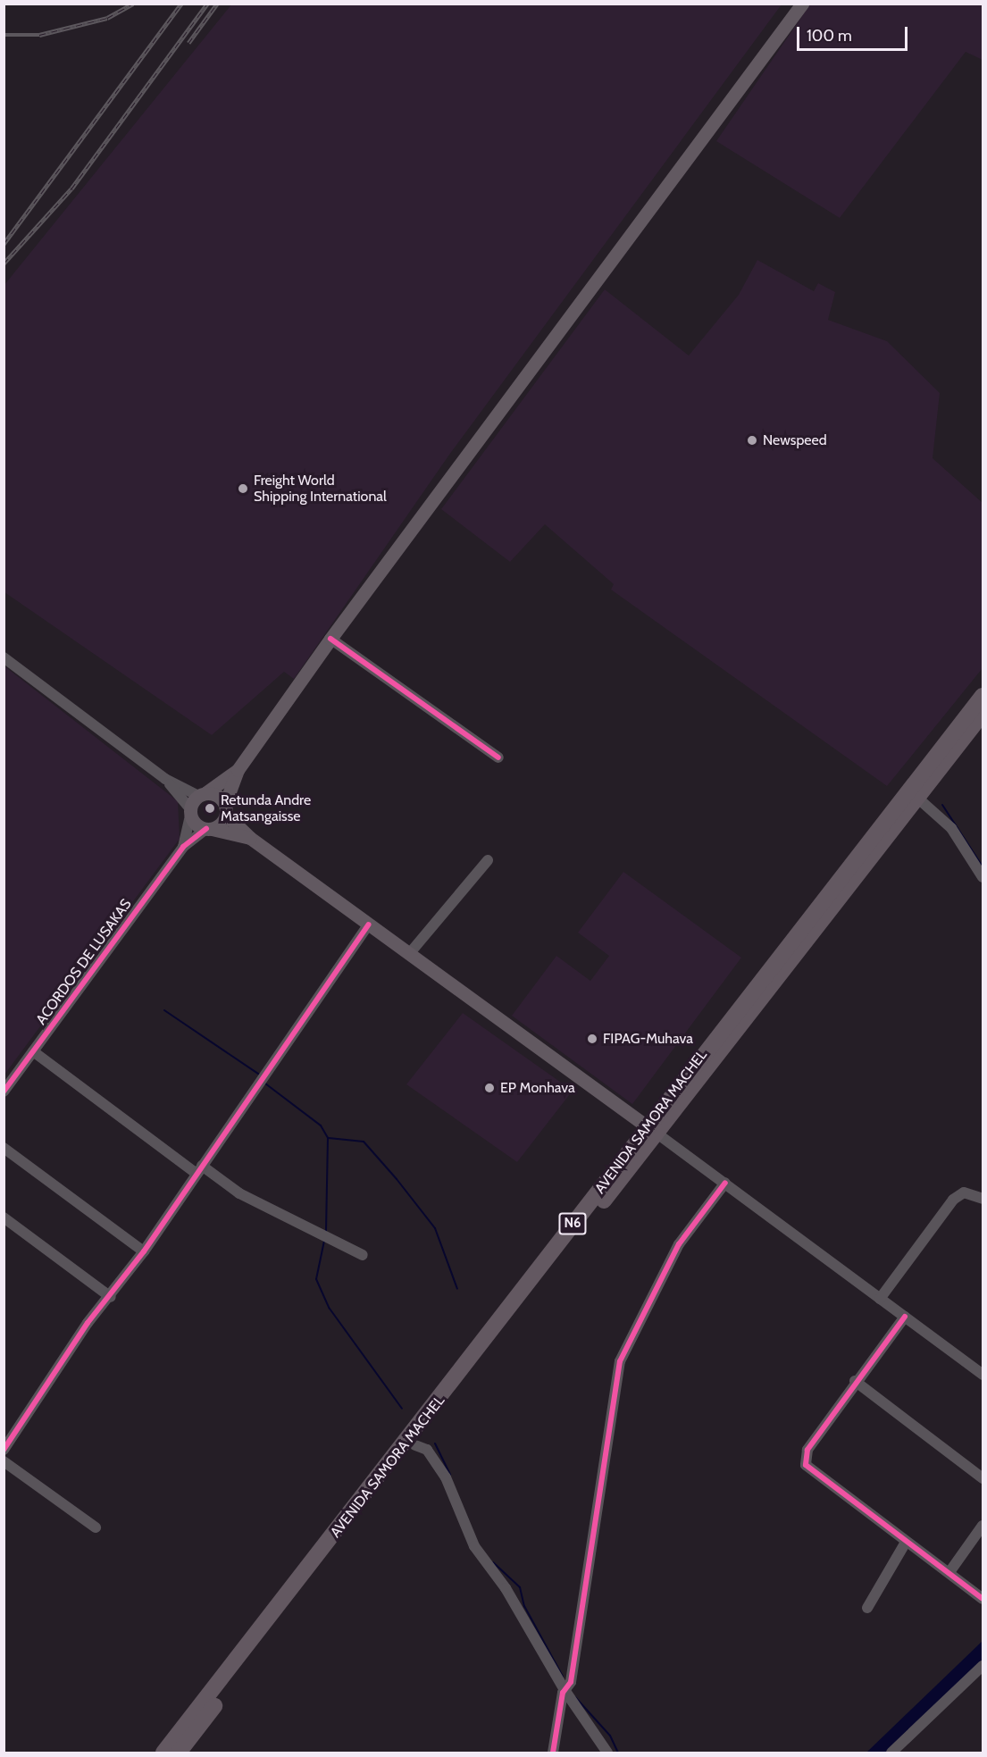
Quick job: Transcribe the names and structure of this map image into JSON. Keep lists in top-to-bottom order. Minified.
{"streets":{"highway":["AVENIDA SAMORA MACHEL","N6"],"street":["ACORDOS DE LUSAKAS"]},"places":["Newspeed","Freight World Shipping International","Retunda Andre Matsangaisse","FIPAG-Muhava","EP Monhava"],"scale_bar":"100 m"}
